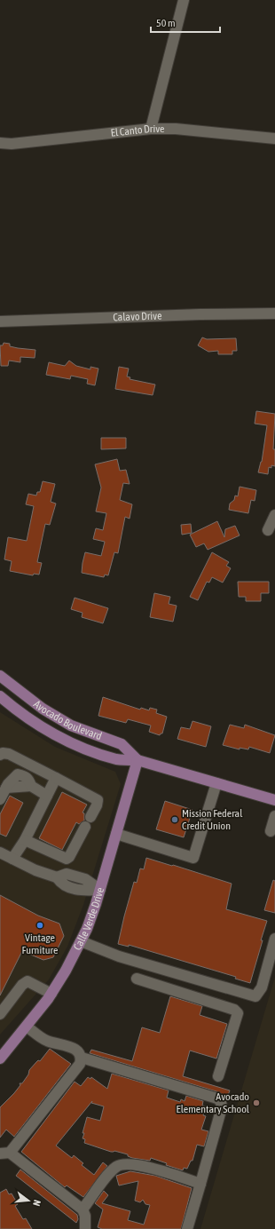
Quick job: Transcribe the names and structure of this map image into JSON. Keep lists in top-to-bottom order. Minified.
{"streets":{"main road":["Avocado Boulevard","Calle Verde Drive"],"street":["El Canto Drive","Calavo Drive"]},"crossings":[["Avocado Boulevard","Calle Verde Drive"]],"places":["Mission Federal Credit Union","Vintage Furniture","Avocado Elementary School"],"scale_bar":"50 m","north":"right"}
